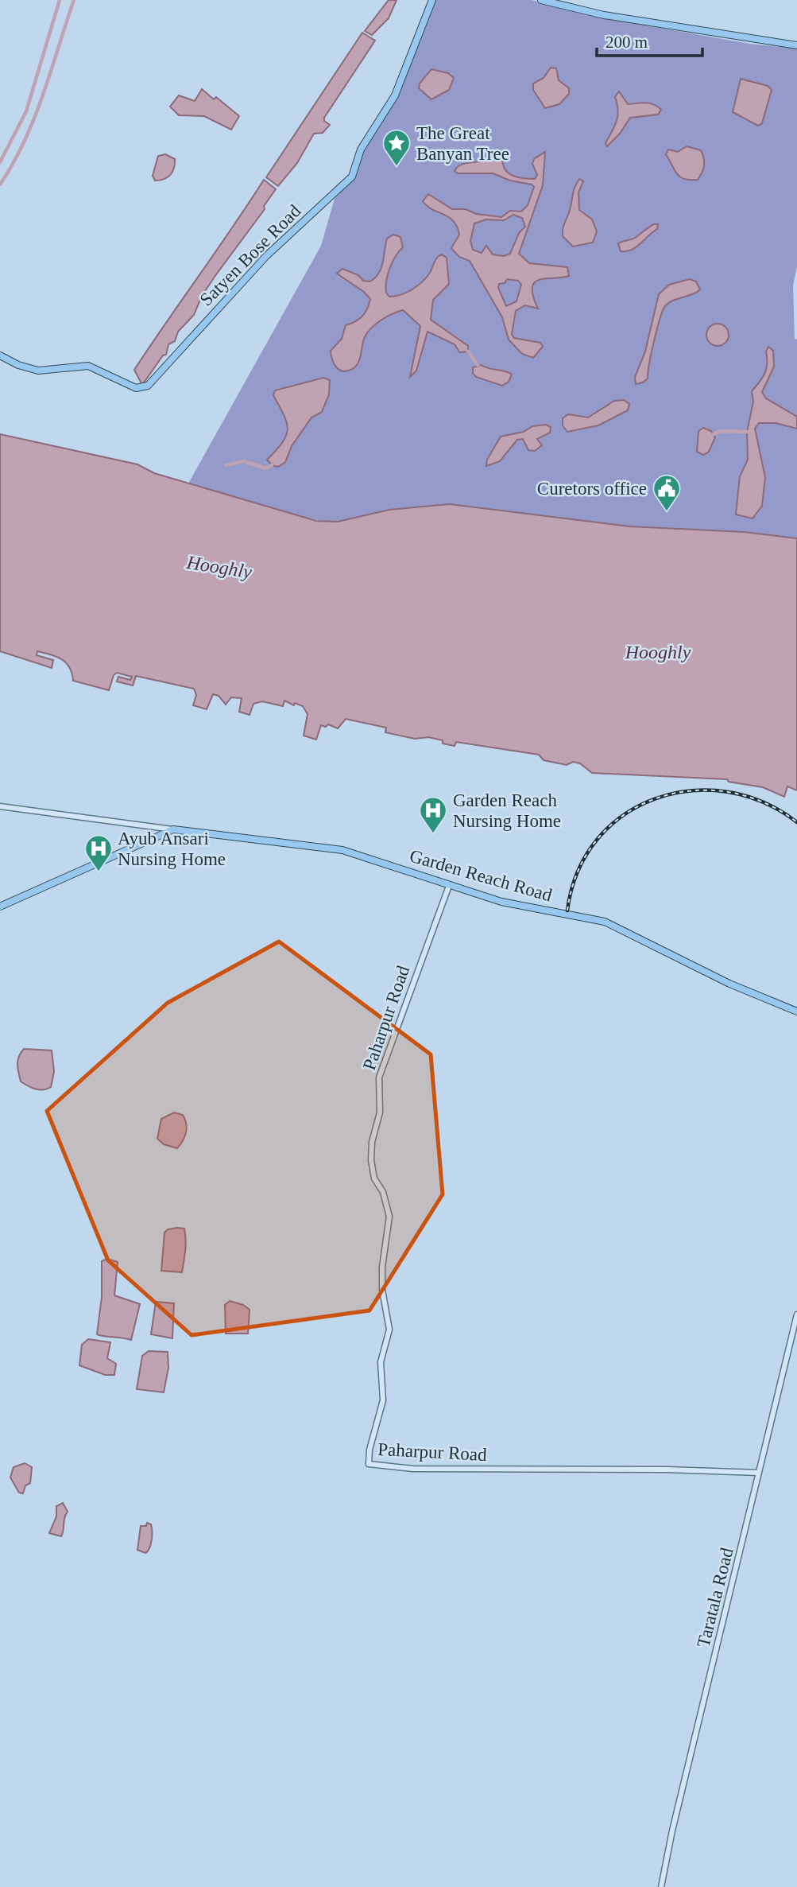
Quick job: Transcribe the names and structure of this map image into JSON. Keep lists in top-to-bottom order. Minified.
{"streets":{"main road":["Satyen Bose Road","Garden Reach Road"],"street":["Paharpur Road","Taratala Road"]},"crossings":[["Garden Reach Road","Paharpur Road"],["Paharpur Road","Taratala Road"]],"water":["Hooghly"],"places":{"place":["The Great Banyan Tree"],"public building":["Curetors office"],"hospital":["Garden Reach Nursing Home","Ayub Ansari Nursing Home"]},"scale_bar":"200 m"}
